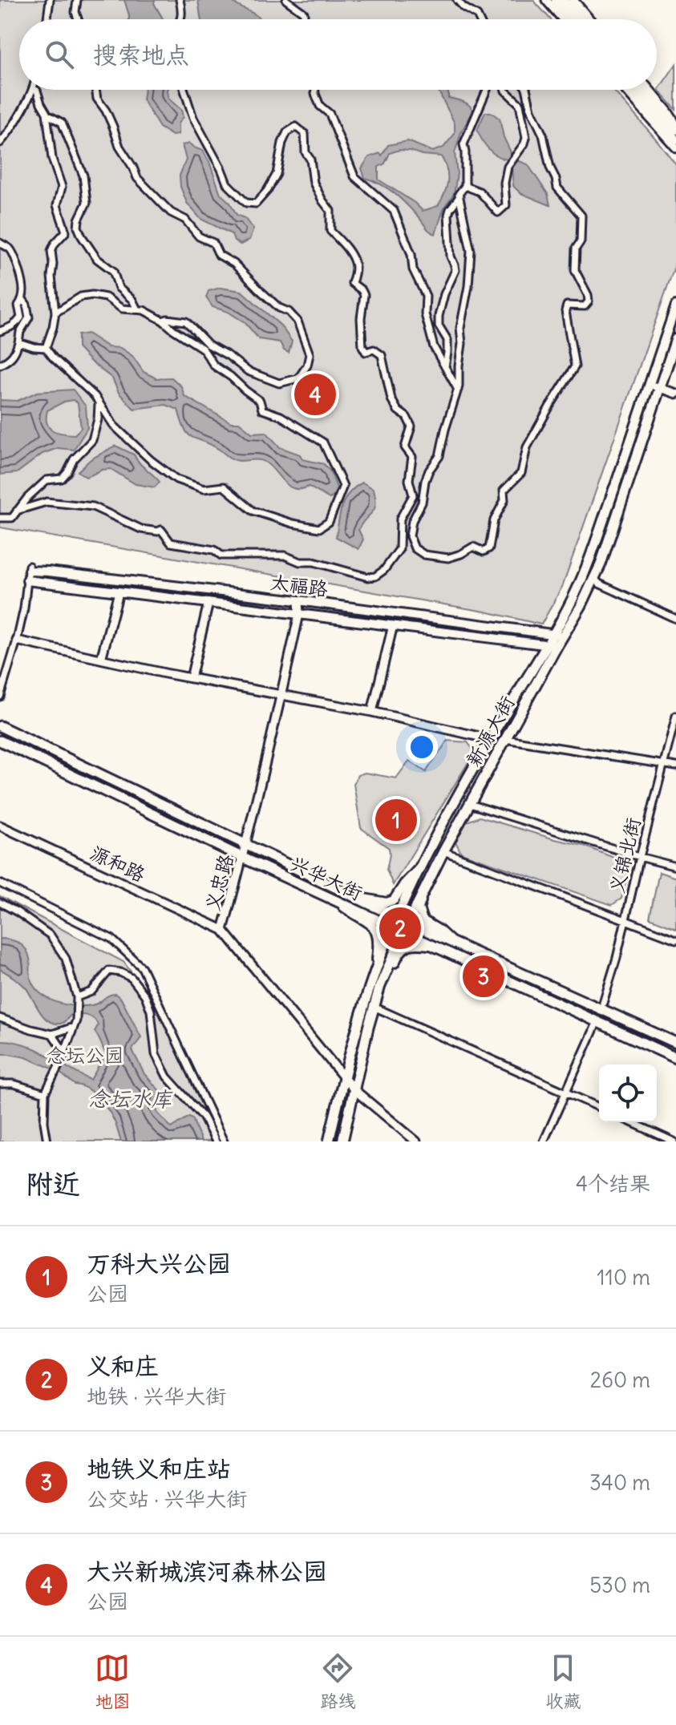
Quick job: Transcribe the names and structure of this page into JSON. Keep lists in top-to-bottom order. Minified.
{"streets":{"main road":["太福路","新源大街","兴华大街"],"street":["义锦北街","源和路","义忠路"]},"crossings":[["太福路","新源大街"],["太福路","义忠路"],["新源大街","兴华大街"],["新源大街","义忠路"],["源和路","义忠路"],["兴华大街","义忠路"]],"water":["念坛水库"],"parks":["念坛公园"],"page":{"search":"搜索地点","pins":["4","1","2","3"],"heading":["附近","4个结果"],"list":[{"mark":"1","name":"万科大兴公园","note":"公园","value":"110 m"},{"mark":"2","name":"义和庄","note":"地铁 · 兴华大街","value":"260 m"},{"mark":"3","name":"地铁义和庄站","note":"公交站 · 兴华大街","value":"340 m"},{"mark":"4","name":"大兴新城滨河森林公园","note":"公园","value":"530 m"}],"nav":["地图","路线","收藏"]}}
